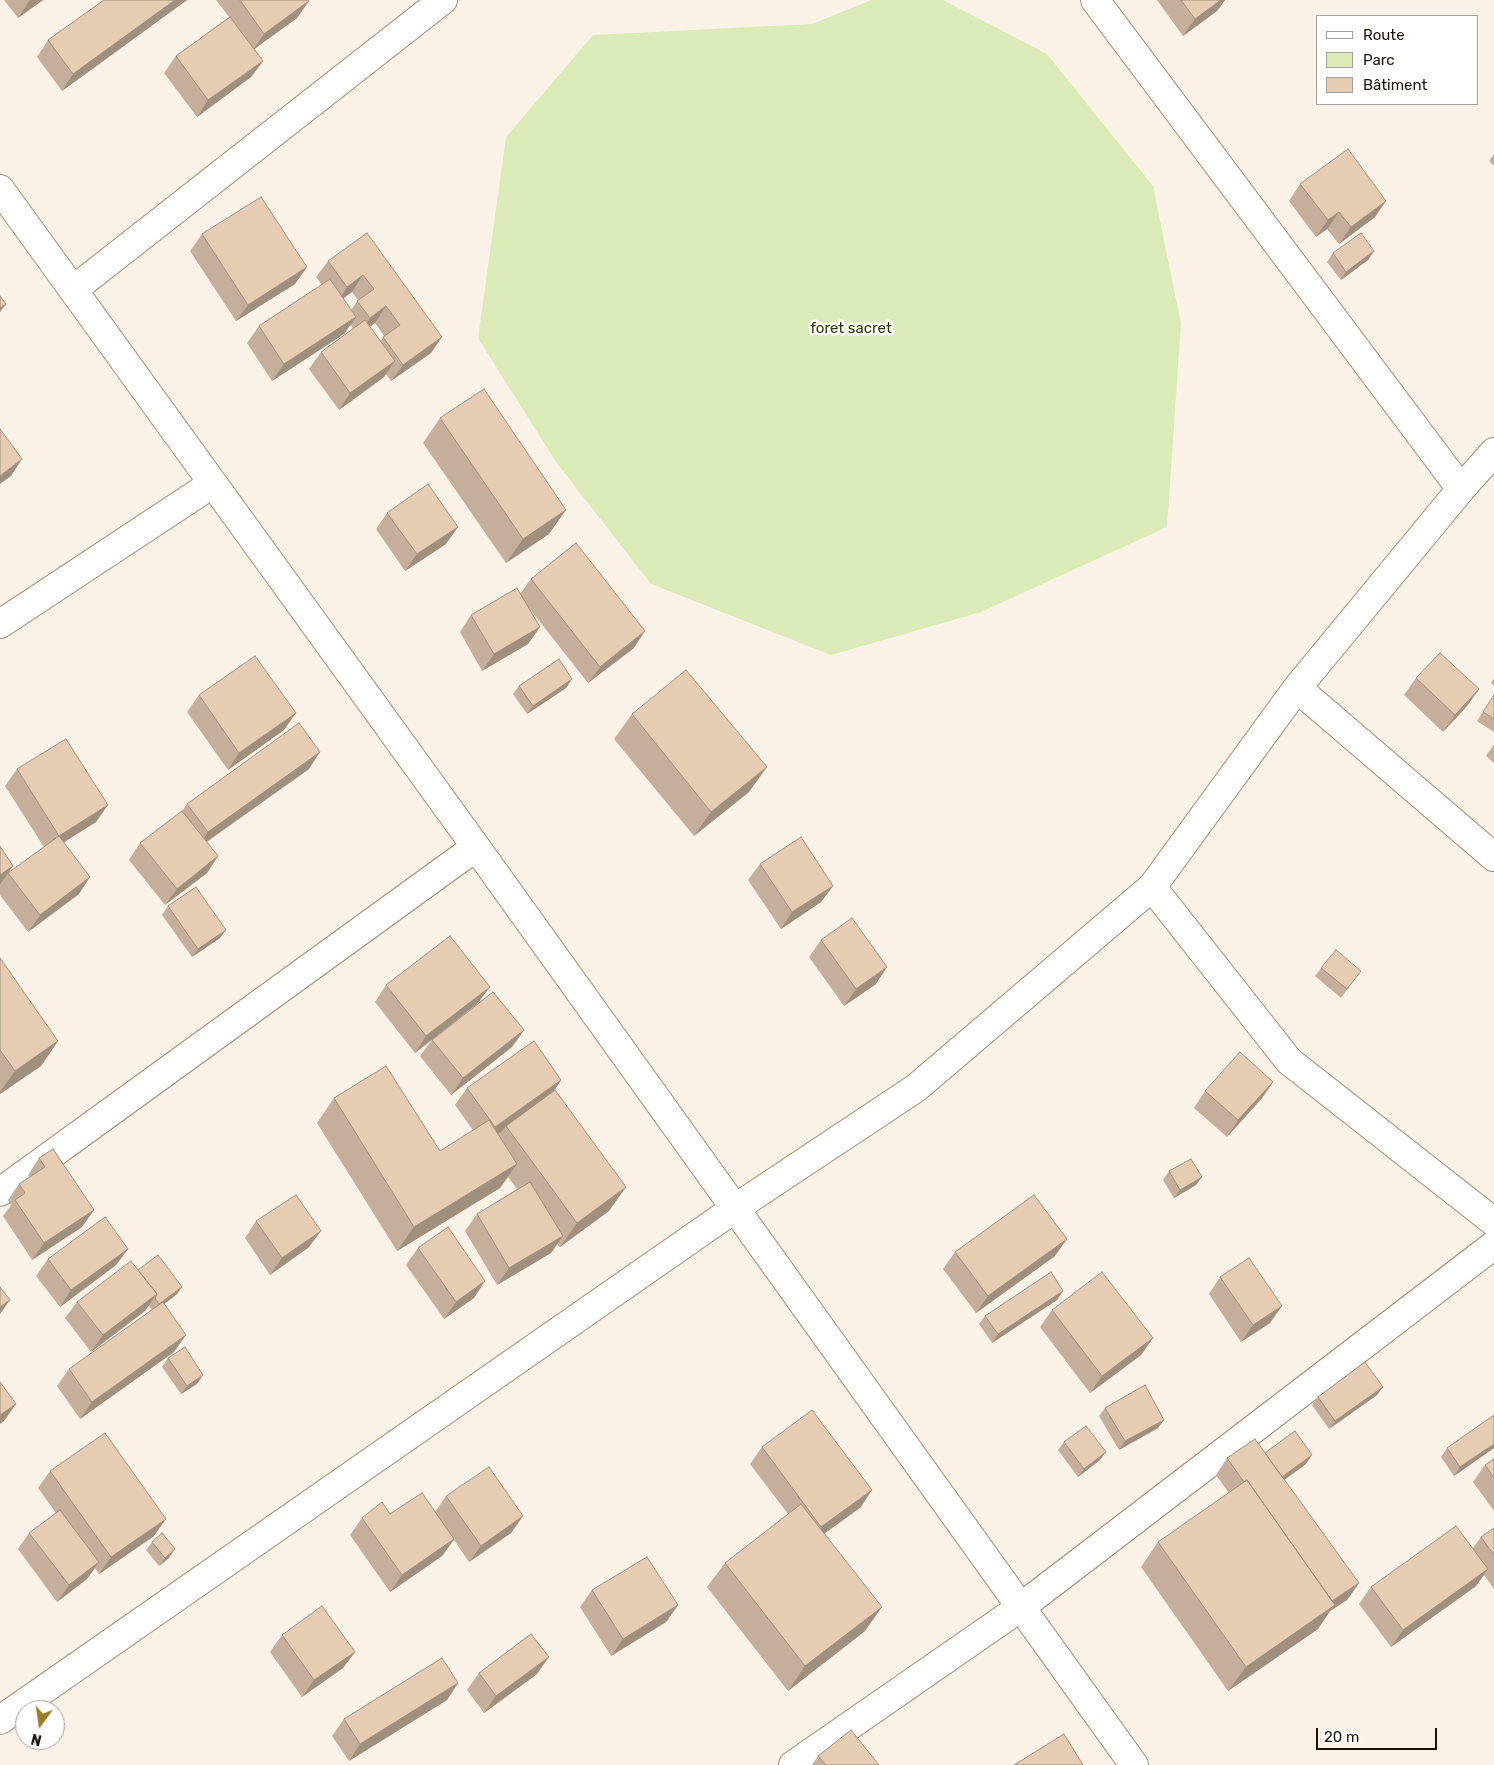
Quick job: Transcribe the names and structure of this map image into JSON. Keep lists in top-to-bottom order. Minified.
{"parks":["foret sacret"],"legend":["Route","Parc","Bâtiment"],"scale_bar":"20 m","north":"bottom"}
